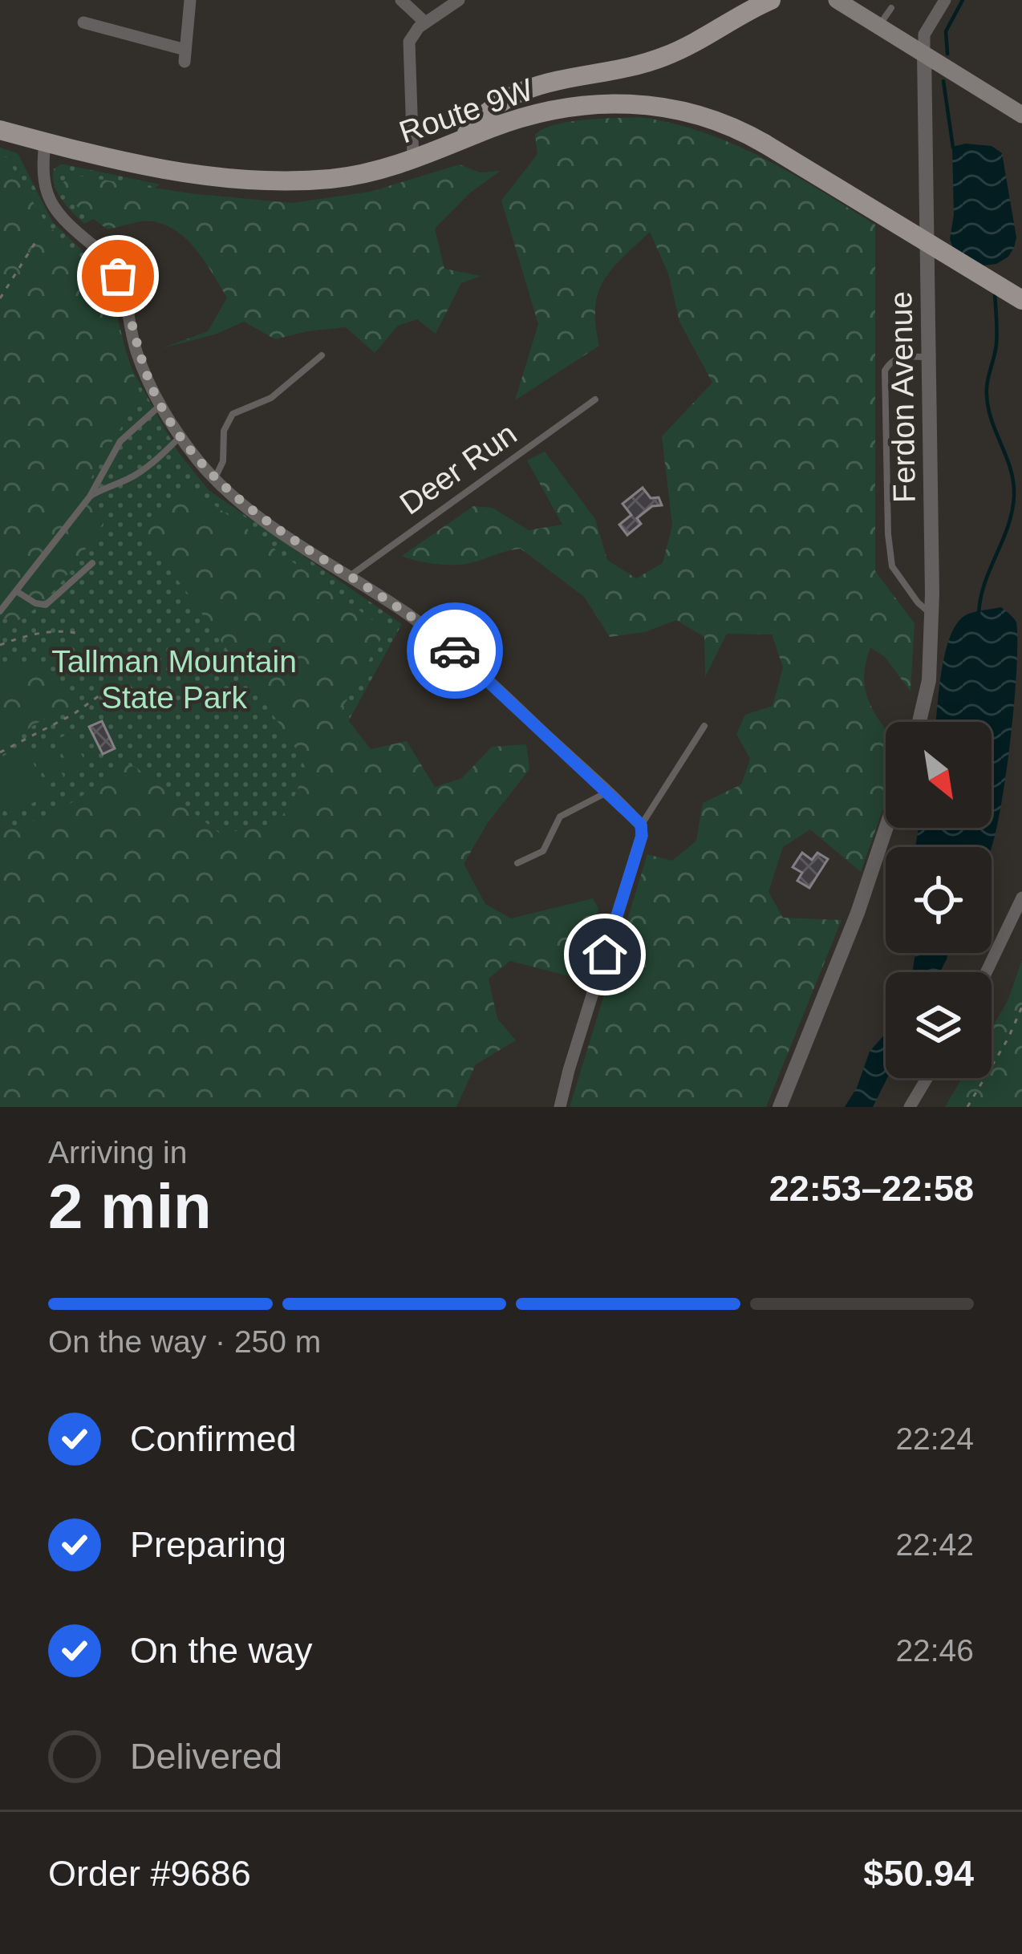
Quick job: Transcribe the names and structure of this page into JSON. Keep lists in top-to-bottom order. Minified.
{"streets":{"main road":["Route 9W"],"street":["Ferdon Avenue"],"lane":["Deer Run"]},"parks":["Tallman Mountain State Park"],"north":"bottom right","page":{"heading":["2 min","Arriving in","22:53–22:58"],"panel":["Order #9686","$50.94"],"bar":"On the way · 250 m","list":[["Confirmed","22:24"],["Preparing","22:42"],["On the way","22:46"],"Delivered"]}}
